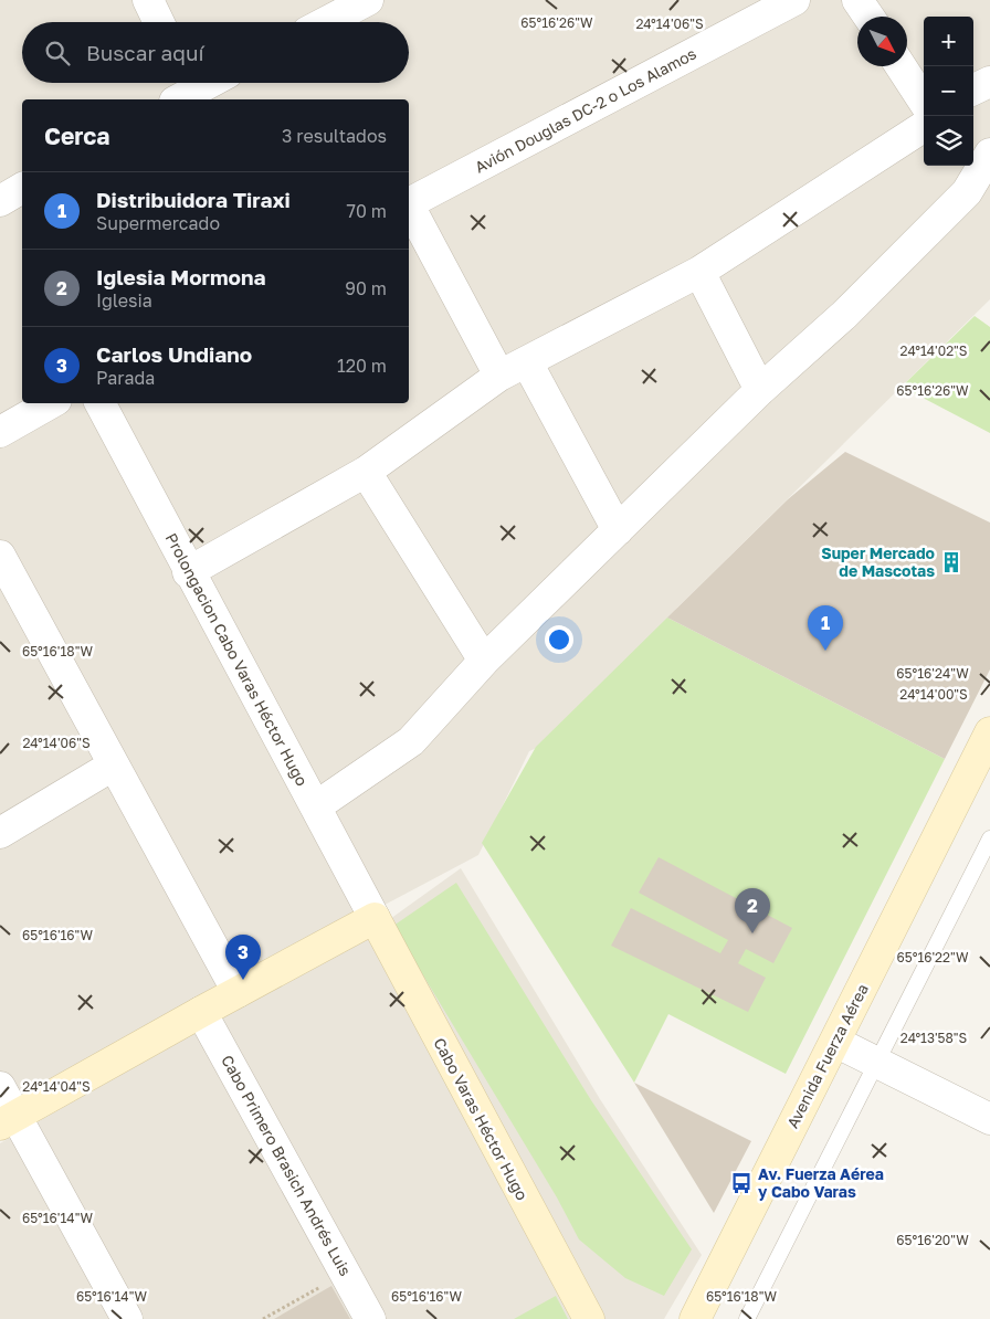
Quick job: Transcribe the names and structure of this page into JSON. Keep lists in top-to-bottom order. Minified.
{"streets":{"street":["Avión Douglas DC-2 o Los Alamos","Prolongacion Cabo Varas Héctor Hugo","Avenida Fuerza Aérea","Cabo Varas Héctor Hugo","Cabo Primero Brasich Andrés Luis"]},"crossings":[["Prolongacion Cabo Varas Héctor Hugo","Cabo Varas Héctor Hugo"]],"places":{"building":["Super Mercado de Mascotas"],"bus stop":["Av. Fuerza Aérea y Cabo Varas"]},"north":"bottom right","page":{"map_buttons":["+","−"],"search":"Buscar aquí","heading":["Cerca","3 resultados"],"list":[{"mark":"1","name":"Distribuidora Tiraxi","note":"Supermercado","value":"70 m"},{"mark":"2","name":"Iglesia Mormona","note":"Iglesia","value":"90 m"},{"mark":"3","name":"Carlos Undiano","note":"Parada","value":"120 m"}],"pins":["1","2","3"]},"coordinates":["65°16'26\"W","24°14'06\"S","24°14'02\"S","65°16'18\"W","65°16'24\"W","24°14'00\"S","65°16'16\"W","65°16'22\"W","24°13'58\"S","24°14'04\"S","65°16'14\"W","65°16'20\"W"]}
